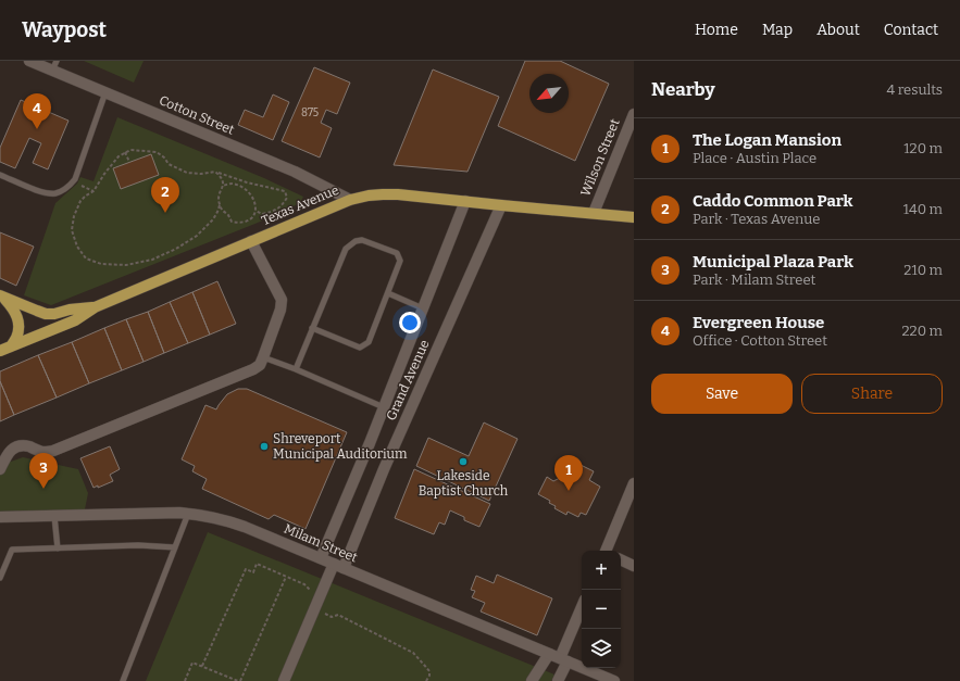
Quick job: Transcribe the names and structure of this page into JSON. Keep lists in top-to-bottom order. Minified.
{"streets":{"main road":["Texas Avenue"],"street":["Cotton Street","Wilson Street","Grand Avenue","Milam Street"]},"crossings":[["Cotton Street","Texas Avenue"],["Wilson Street","Texas Avenue"],["Texas Avenue","Grand Avenue"],["Grand Avenue","Milam Street"]],"places":["Shreveport Municipal Auditorium","Lakeside Baptist Church"],"house_numbers":["875"],"north":"bottom left","page":{"header":"Waypost","nav":["Home","Map","About","Contact"],"heading":["Nearby","4 results"],"pins":["4","2","3","1"],"list":[{"mark":"1","name":"The Logan Mansion","note":"Place · Austin Place","value":"120 m"},{"mark":"2","name":"Caddo Common Park","note":"Park · Texas Avenue","value":"140 m"},{"mark":"3","name":"Municipal Plaza Park","note":"Park · Milam Street","value":"210 m"},{"mark":"4","name":"Evergreen House","note":"Office · Cotton Street","value":"220 m"}],"buttons":["Save","Share"],"map_buttons":["+","−"]}}
